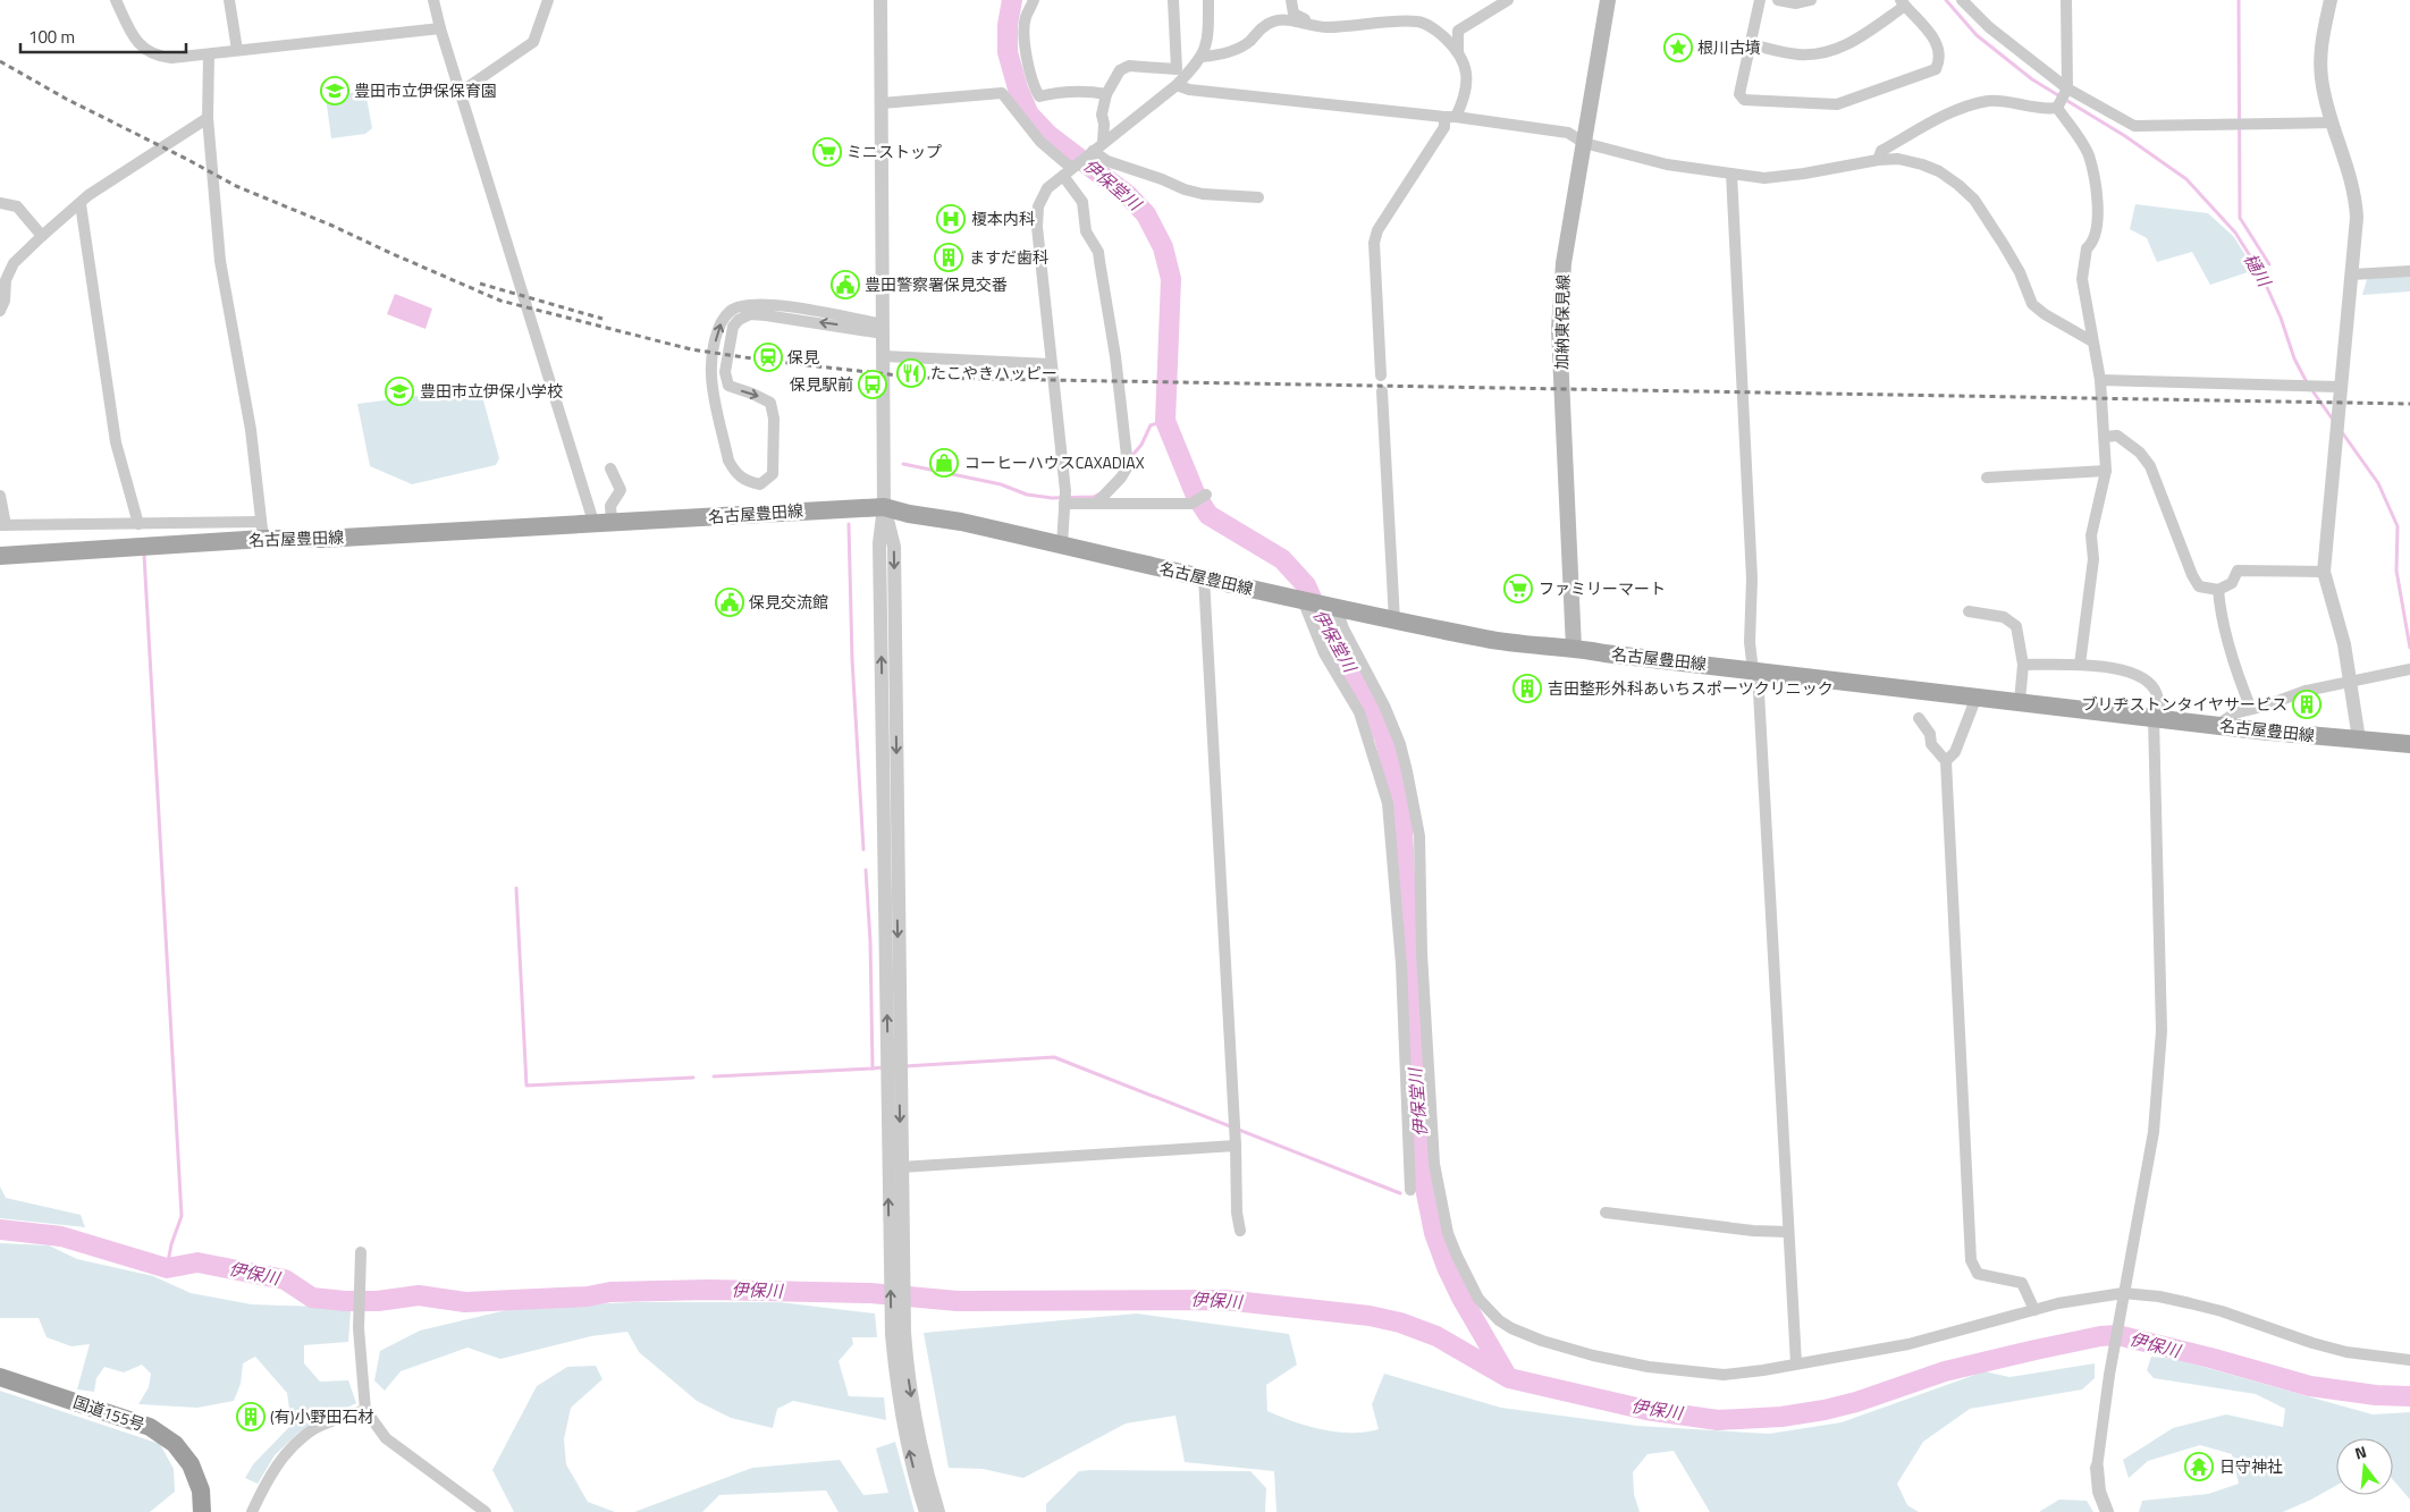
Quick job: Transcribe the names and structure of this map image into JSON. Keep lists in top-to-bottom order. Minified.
{"streets":{"highway":["国道155号"],"main road":["加納東保見線","名古屋豊田線"]},"crossings":[["加納東保見線","名古屋豊田線"]],"water":["伊保堂川","樋川","伊保川"],"places":{"place":["根川古墳"],"school or university":["豊田市立伊保保育園","豊田市立伊保小学校"],"supermarket":["ミニストップ","ファミリーマート"],"hospital":["榎本内科"],"building":["ますだ歯科","吉田整形外科あいちスポーツクリニック","ブリヂストンタイヤサービス","(有)小野田石材"],"public building":["豊田警察署保見交番","保見交流館"],"station":["保見"],"restaurant":["たこやきハッピー"],"bus stop":["保見駅前"],"shop":["コーヒーハウスCAXADIAX"],"temple":["日守神社"]},"scale_bar":"100 m","north":"top"}
